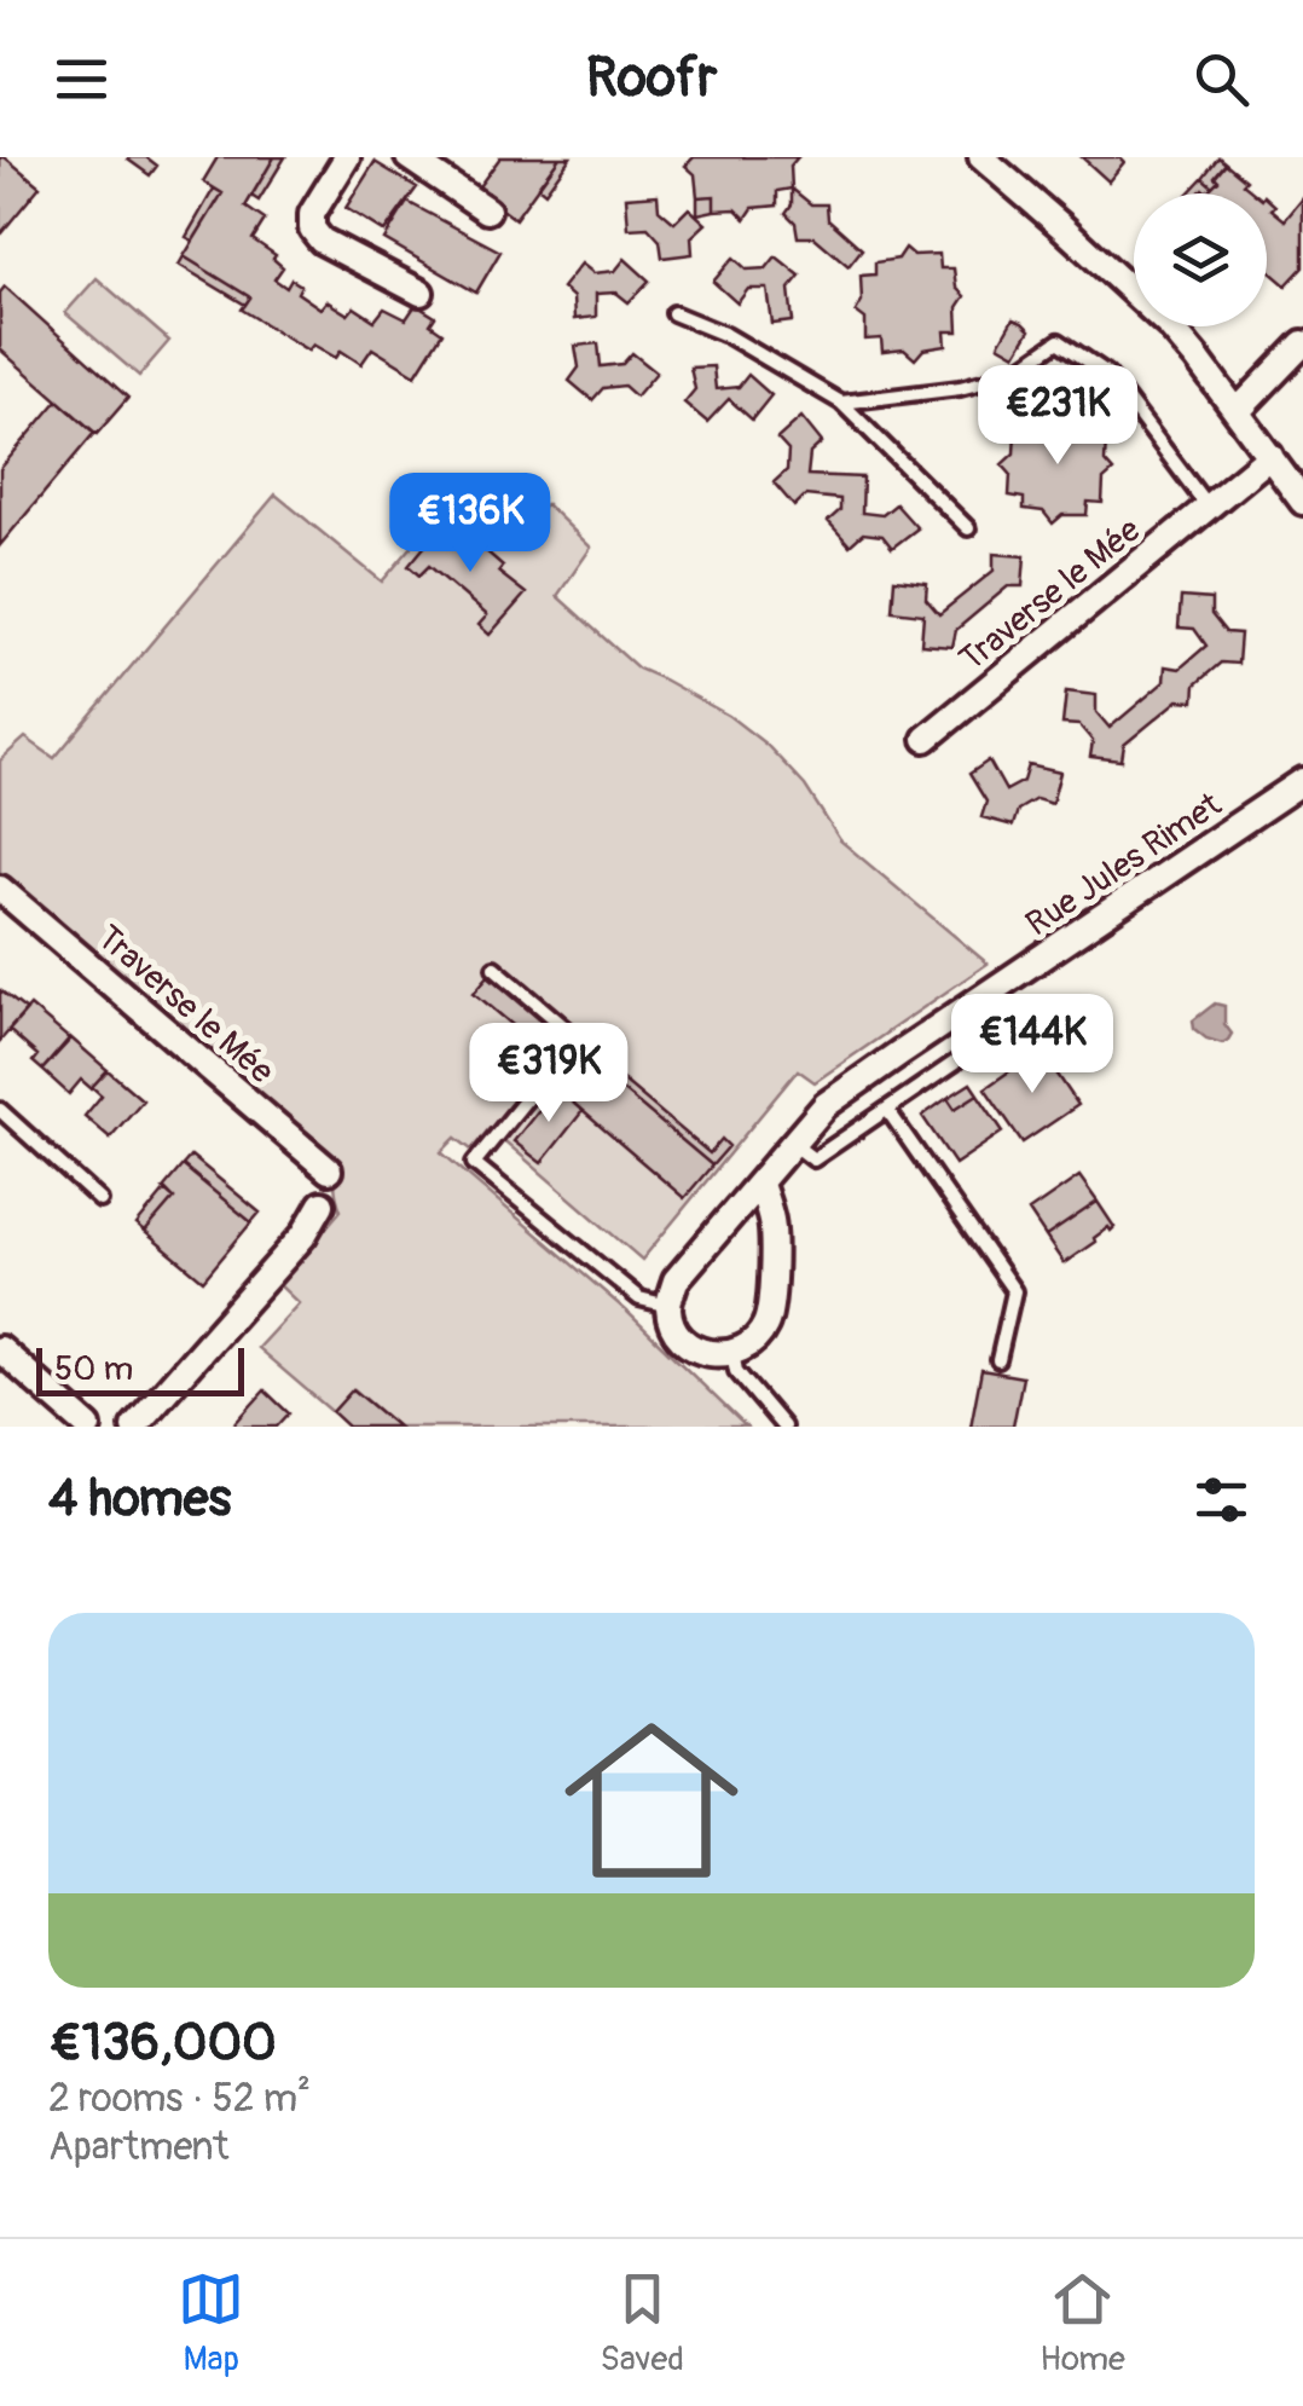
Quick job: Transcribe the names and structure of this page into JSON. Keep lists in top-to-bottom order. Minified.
{"streets":{"street":["Traverse le Mée","Rue Jules Rimet"]},"scale_bar":"50 m","page":{"header":"Roofr","price":["€231K","€136K","€144K","€319K"],"scale":"50 m","heading":"4 homes","list":[{"name":"€136,000","note":"2 rooms · 52 m² · Apartment"}],"tabs":["Map","Saved","Home"]}}
